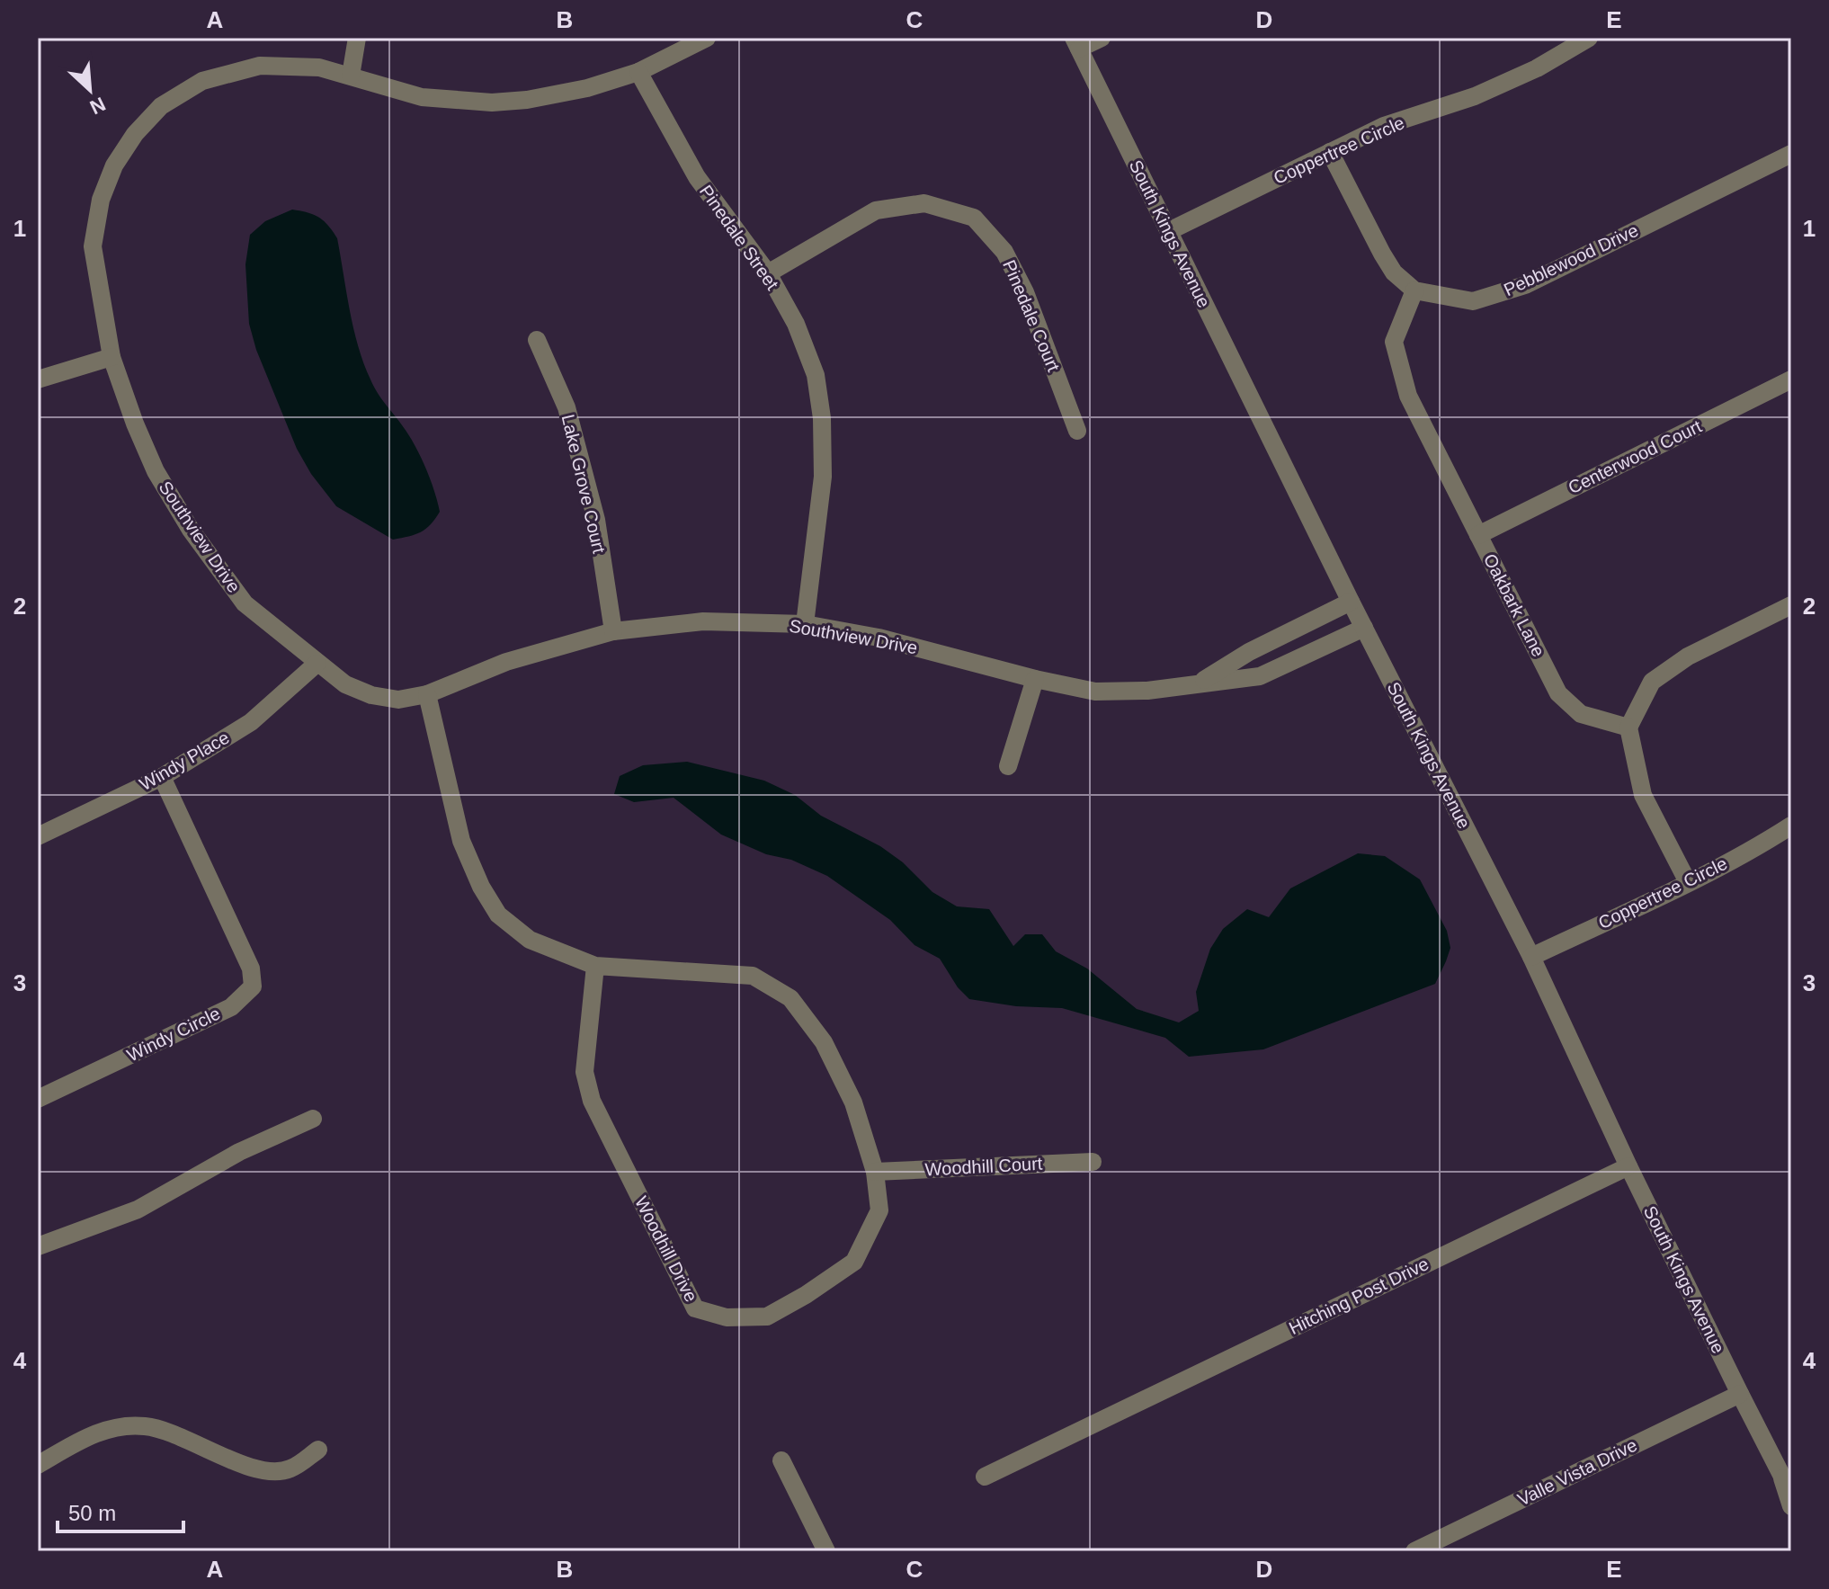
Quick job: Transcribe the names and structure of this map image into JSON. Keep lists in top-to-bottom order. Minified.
{"streets":{"street":["Coppertree Circle","South Kings Avenue","Pinedale Street","Pebblewood Drive","Pinedale Court","Centerwood Court","Lake Grove Court","Southview Drive","Oakbark Lane","Windy Place","Windy Circle","Woodhill Court","Woodhill Drive","Hitching Post Drive","Valle Vista Drive"]},"crossings":[["Coppertree Circle","South Kings Avenue"],["South Kings Avenue","Southview Drive"],["South Kings Avenue","Hitching Post Drive"],["South Kings Avenue","Valle Vista Drive"],["Pinedale Street","Pinedale Court"],["Pinedale Street","Southview Drive"],["Pebblewood Drive","Oakbark Lane"],["Centerwood Court","Oakbark Lane"],["Lake Grove Court","Southview Drive"],["Southview Drive","Windy Place"],["Southview Drive","Woodhill Drive"],["Windy Place","Windy Circle"],["Woodhill Court","Woodhill Drive"]],"scale_bar":"50 m","north":"bottom right","grid":{"columns":["A","B","C","D","E"],"rows":["1","2","3","4"]}}
